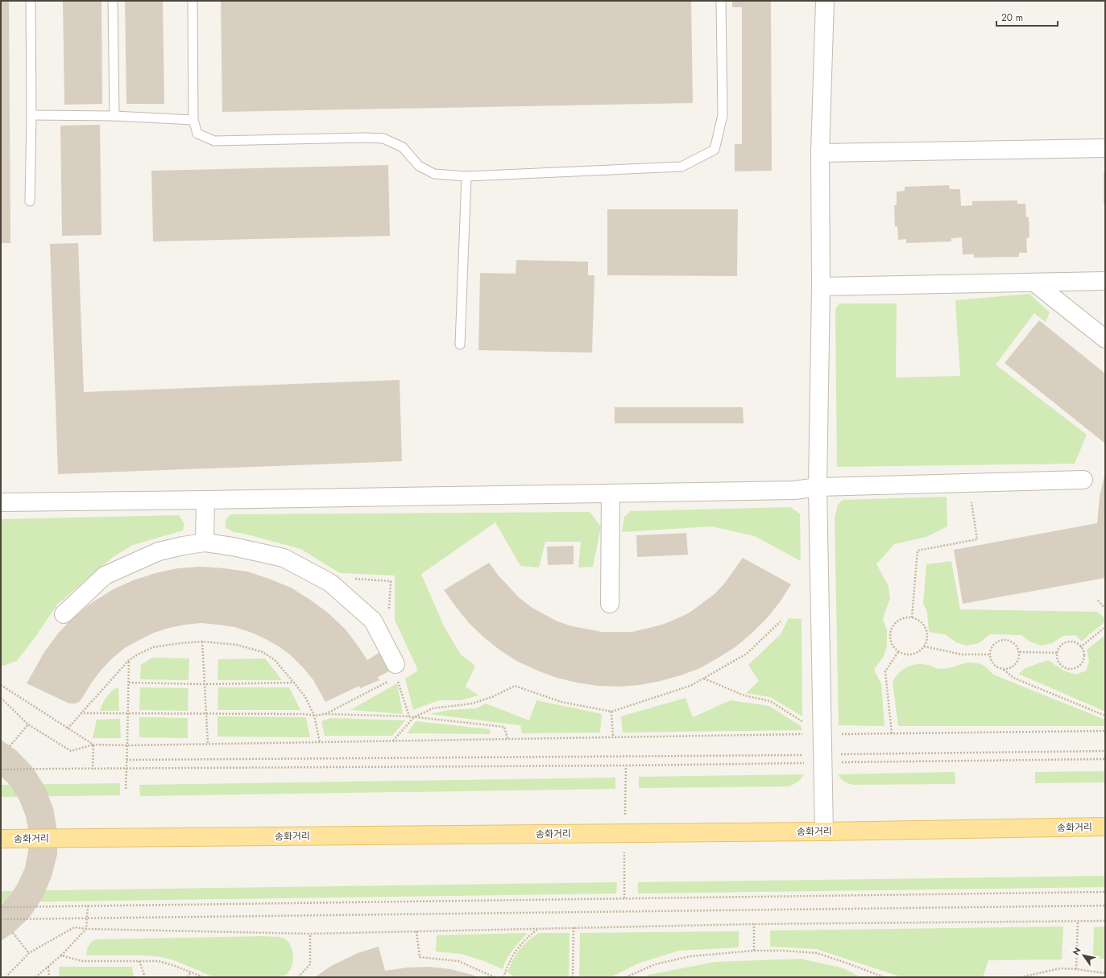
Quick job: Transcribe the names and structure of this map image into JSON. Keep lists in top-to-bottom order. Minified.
{"streets":{"main road":["송화거리"]},"scale_bar":"20 m","north":"top left"}
